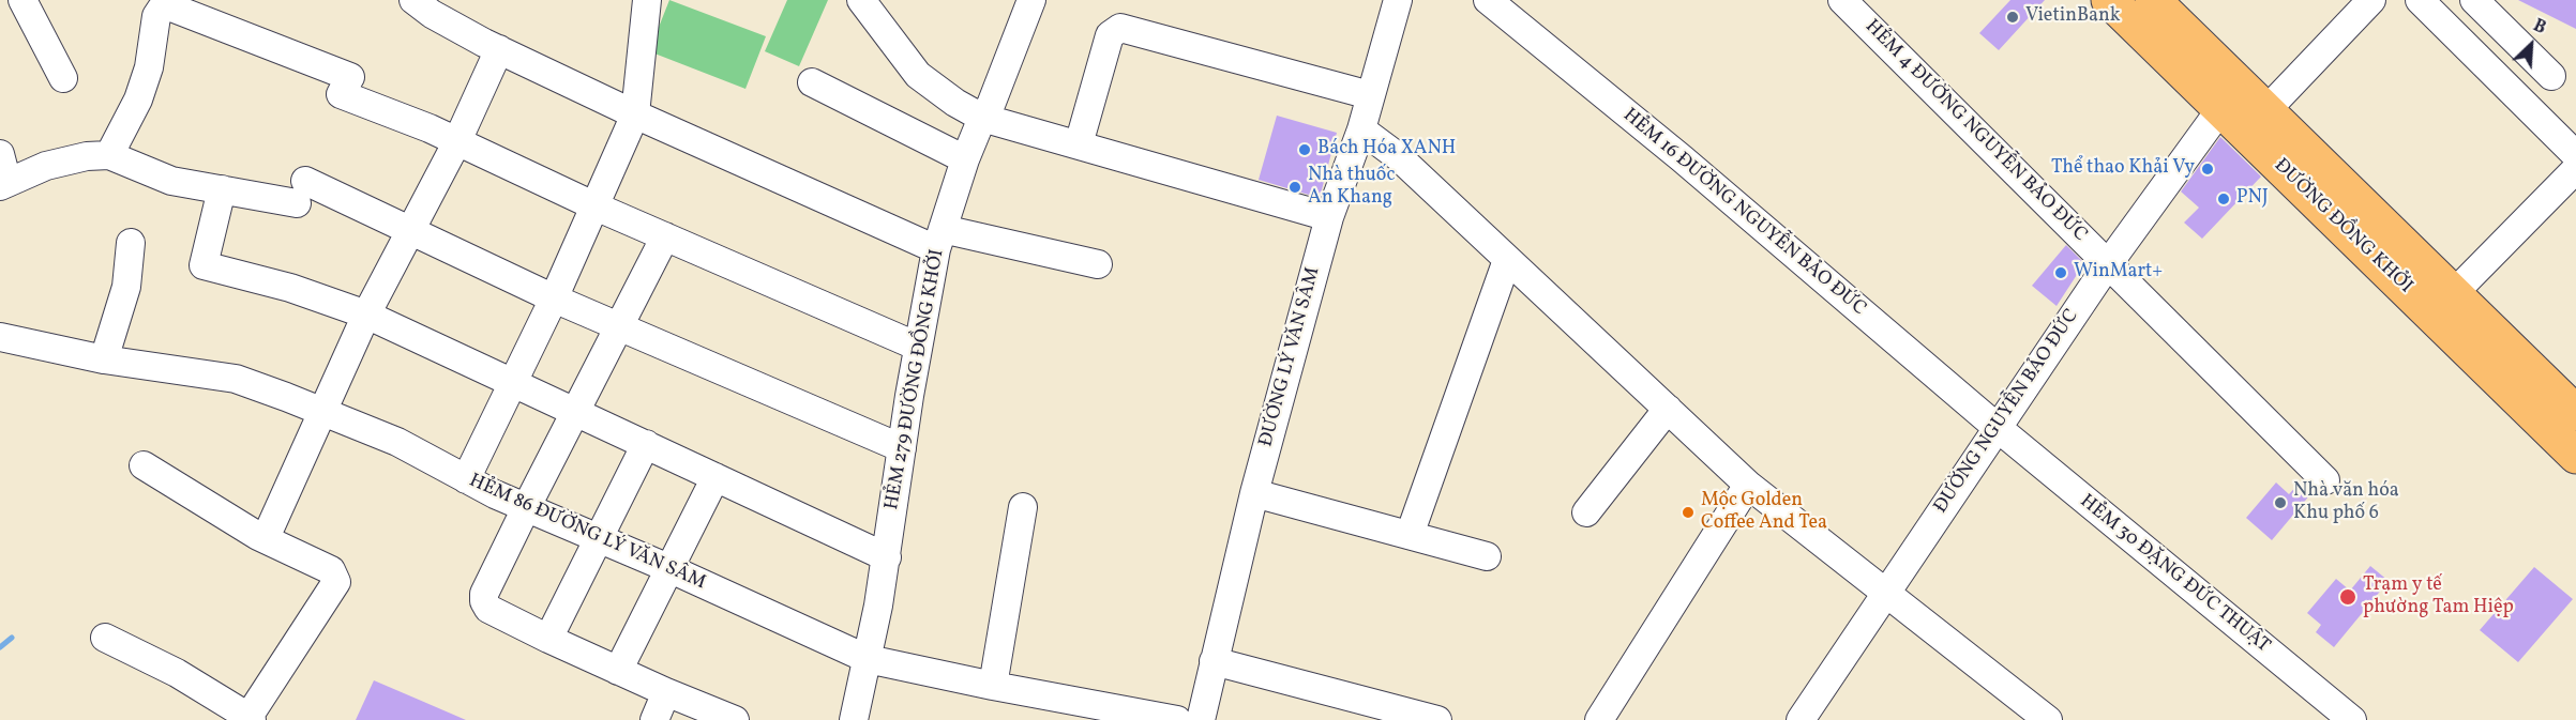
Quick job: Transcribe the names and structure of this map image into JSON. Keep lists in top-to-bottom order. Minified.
{"streets":{"main road":["ĐƯỜNG ĐỒNG KHỞI"],"street":["HẺM 4 ĐƯỜNG NGUYỄN BẢO ĐỨC","HẺM 16 ĐƯỜNG NGUYỄN BẢO ĐỨC","ĐƯỜNG LÝ VĂN SÂM","HẺM 279 ĐƯỜNG ĐỒNG KHỞI","ĐƯỜNG NGUYỄN BẢO ĐỨC","HẺM 86 ĐƯỜNG LÝ VĂN SÂM","HẺM 30 ĐẶNG ĐỨC THUẬT"]},"crossings":[["HẺM 4 ĐƯỜNG NGUYỄN BẢO ĐỨC","ĐƯỜNG NGUYỄN BẢO ĐỨC"],["HẺM 16 ĐƯỜNG NGUYỄN BẢO ĐỨC","ĐƯỜNG NGUYỄN BẢO ĐỨC"],["HẺM 16 ĐƯỜNG NGUYỄN BẢO ĐỨC","HẺM 30 ĐẶNG ĐỨC THUẬT"],["ĐƯỜNG ĐỒNG KHỞI","ĐƯỜNG NGUYỄN BẢO ĐỨC"],["HẺM 279 ĐƯỜNG ĐỒNG KHỞI","HẺM 86 ĐƯỜNG LÝ VĂN SÂM"],["ĐƯỜNG NGUYỄN BẢO ĐỨC","HẺM 30 ĐẶNG ĐỨC THUẬT"]],"places":["VietinBank","Bách Hóa XANH","Thể thao Khải Vy","Nhà thuốc An Khang","PNJ","WinMart+","Nhà văn hóa Khu phố 6","Mộc Golden Coffee And Tea","Trạm y tế phường Tam Hiệp"],"north":"top right"}
